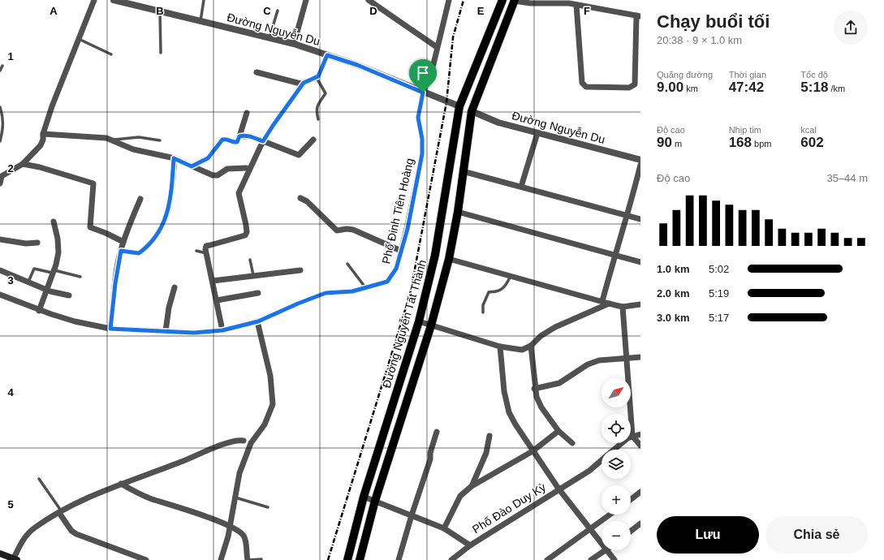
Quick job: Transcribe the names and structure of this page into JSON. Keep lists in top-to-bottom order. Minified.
{"streets":{"main road":["Đường Nguyễn Tất Thành"],"street":["Đường Nguyễn Du","Phố Đinh Tiên Hoàng","Phố Đào Duy Kỳ"]},"crossings":[["Đường Nguyễn Du","Phố Đinh Tiên Hoàng"],["Đường Nguyễn Du","Đường Nguyễn Tất Thành"],["Đường Nguyễn Tất Thành","Phố Đào Duy Kỳ"]],"north":"top right","page":{"heading":["Chạy buổi tối","20:38 · 9 × 1.0 km"],"stats":[["Quãng đường","9.00 km"],["Thời gian","47:42"],["Tốc độ","5:18 /km"],["Độ cao","90 m"],["Nhịp tim","168 bpm"],["kcal","602"]],"chart":["Độ cao","35–44 m"],"list":[{"name":"1.0 km","note":"5:02"},{"name":"2.0 km","note":"5:19"},{"name":"3.0 km","note":"5:17"}],"map_buttons":["+","−"],"buttons":["Lưu","Chia sẻ"]},"grid":{"columns":["A","B","C","D","E","F"],"rows":["1","2","3","4","5"]}}
